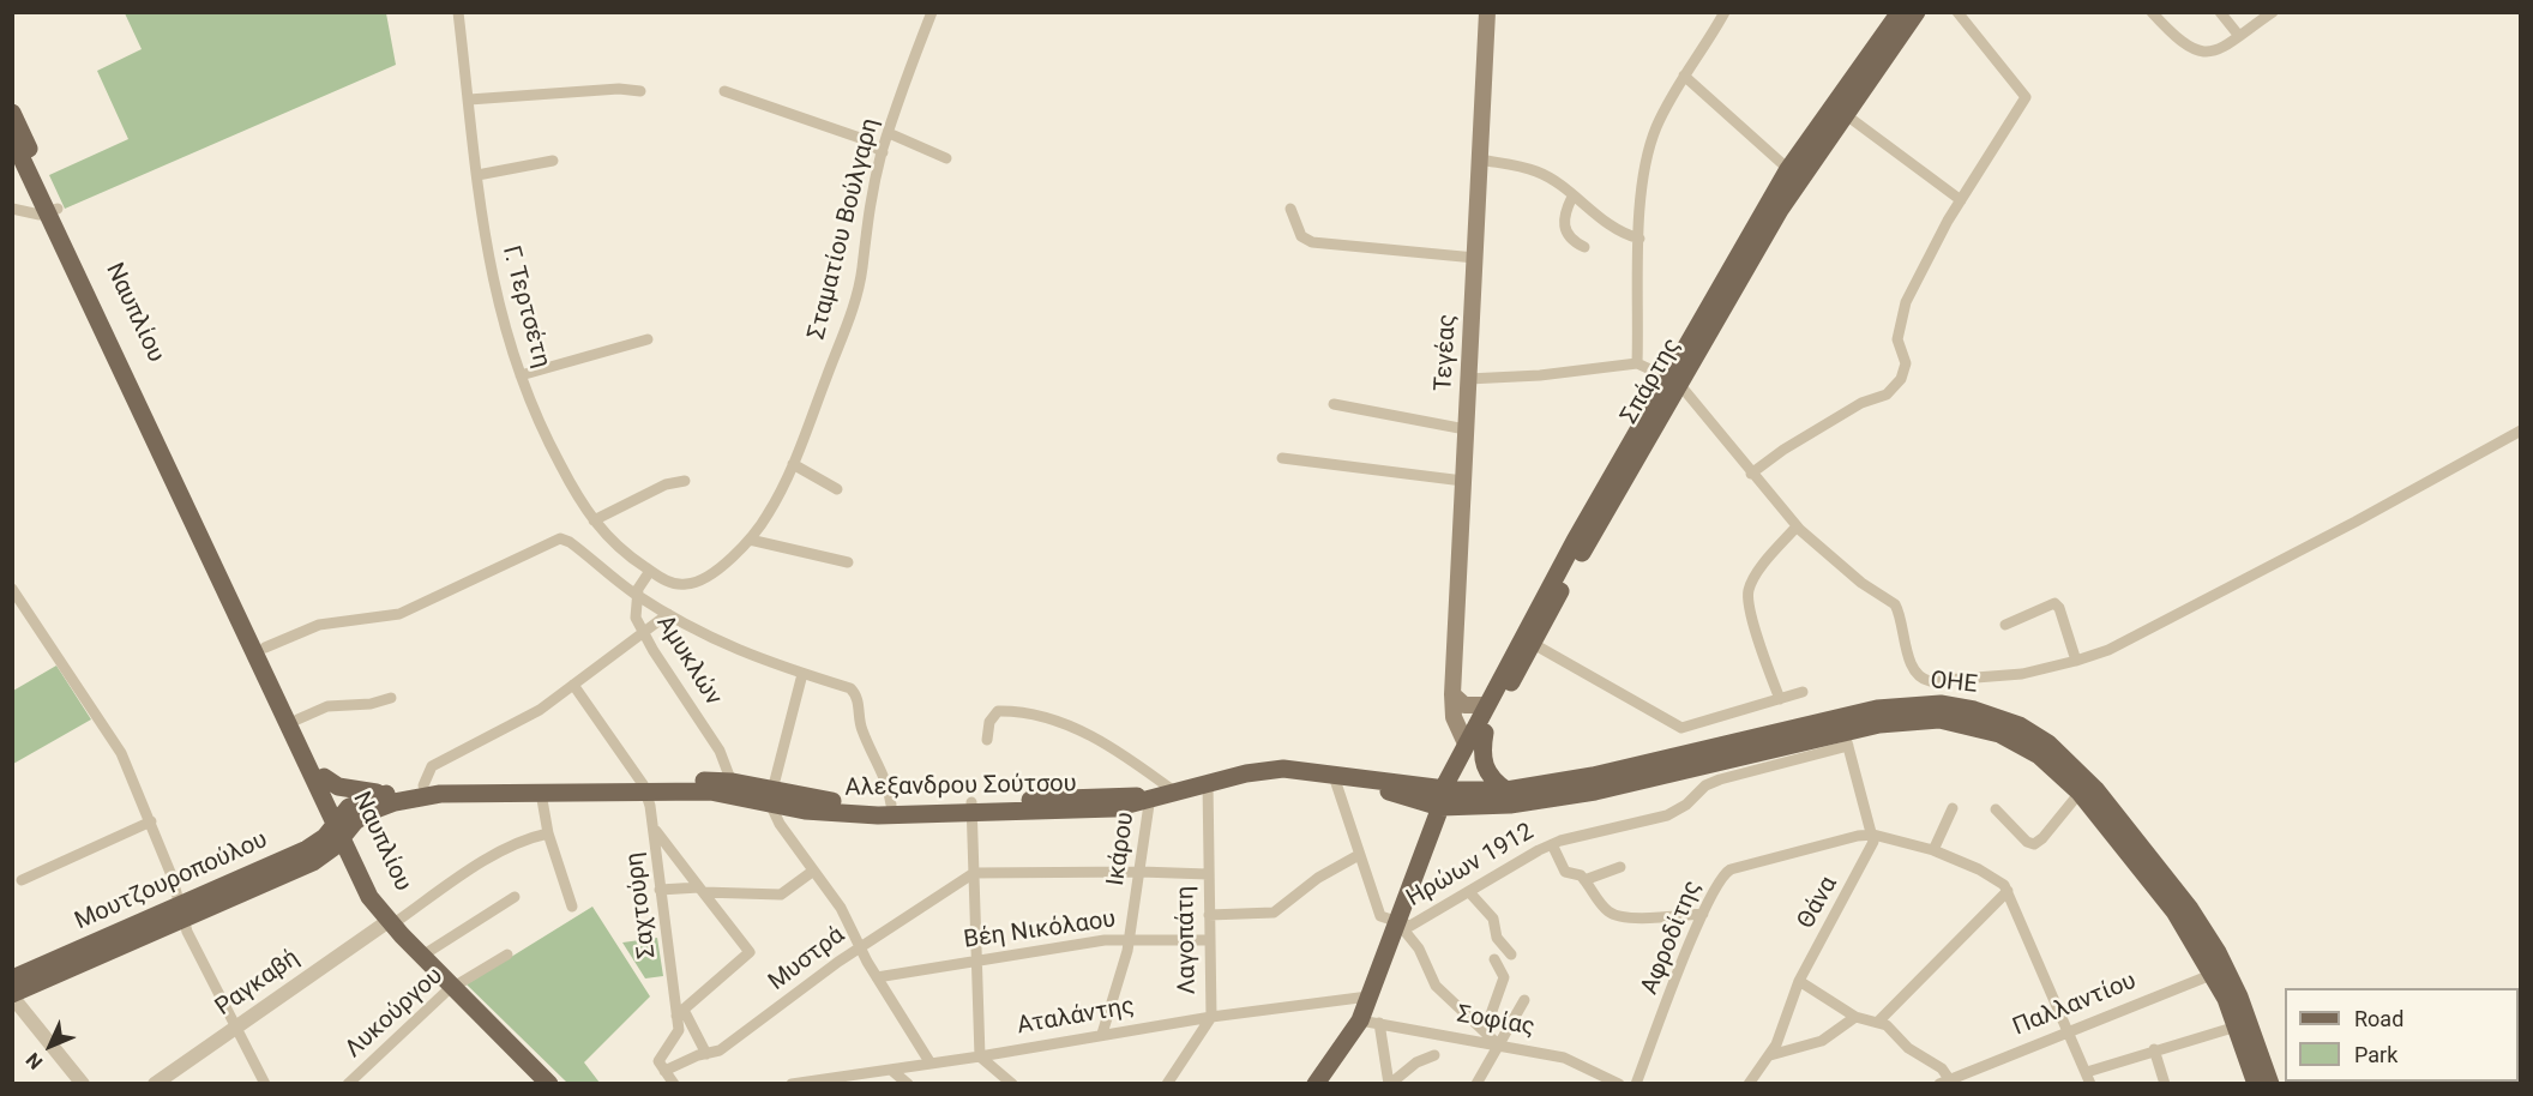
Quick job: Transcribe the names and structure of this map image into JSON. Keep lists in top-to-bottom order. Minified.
{"streets":{"main road":["Ναυπλίου","Τεγέας","Σπάρτης","ΟΗΕ","Αλεξανδρου Σούτσου","Μουτζουροπούλου"],"street":["Σταματίου Βούλγαρη","Γ. Τερτσέτη","Αμυκλών","Ικάρου","Ηρώων 1912","Θάνα","Σαχτούρη","Βέη Νικόλαου","Αφροδίτης","Λαγοπάτη","Μυστρά","Ραγκαβή","Παλλαντίου","Λυκούργου","Αταλάντης","Σοφίας"]},"crossings":[["Σταματίου Βούλγαρη","Γ. Τερτσέτη"],["Ναυπλίου","Αμυκλών"],["Ναυπλίου","Αλεξανδρου Σούτσου"],["Ναυπλίου","Μουτζουροπούλου"],["Ναυπλίου","Ραγκαβή"],["Τεγέας","Σπάρτης"],["Σπάρτης","ΟΗΕ"],["Σπάρτης","Αλεξανδρου Σούτσου"],["Αμυκλών","Αλεξανδρου Σούτσου"],["ΟΗΕ","Αλεξανδρου Σούτσου"],["ΟΗΕ","Ηρώων 1912"],["ΟΗΕ","Παλλαντίου"],["Αλεξανδρου Σούτσου","Ικάρου"],["Αλεξανδρου Σούτσου","Μουτζουροπούλου"],["Αλεξανδρου Σούτσου","Σαχτούρη"],["Αλεξανδρου Σούτσου","Λαγοπάτη"],["Ικάρου","Βέη Νικόλαου"],["Ικάρου","Αταλάντης"],["Θάνα","Αφροδίτης"],["Βέη Νικόλαου","Λαγοπάτη"],["Λαγοπάτη","Αταλάντης"]],"legend":["Road","Park"],"north":"bottom left"}
